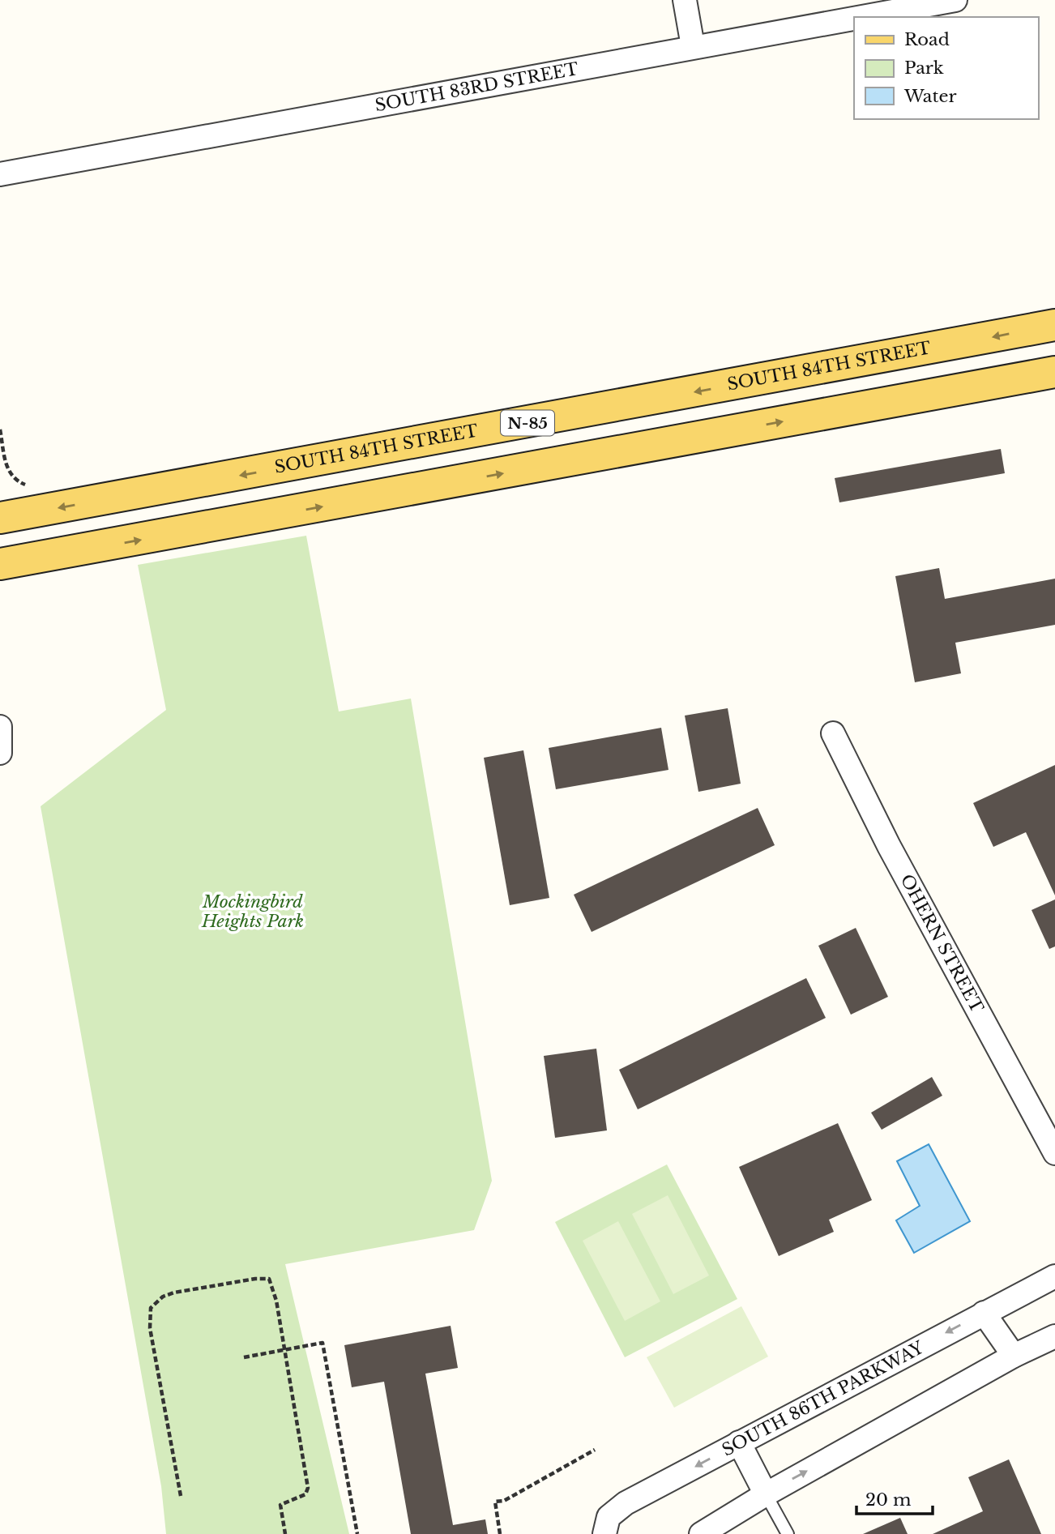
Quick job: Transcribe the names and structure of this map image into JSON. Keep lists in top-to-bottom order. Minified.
{"streets":{"main road":["SOUTH 84TH STREET","N-85"],"street":["SOUTH 83RD STREET","OHERN STREET","SOUTH 86TH PARKWAY"]},"parks":["Mockingbird Heights Park"],"legend":["Road","Park","Water"],"scale_bar":"20 m"}
